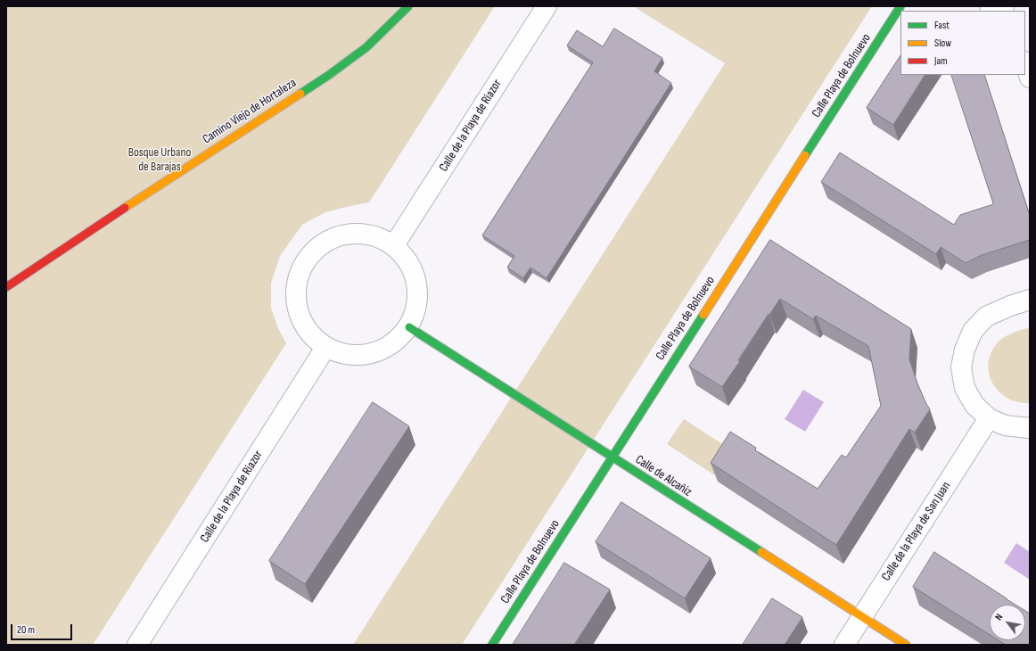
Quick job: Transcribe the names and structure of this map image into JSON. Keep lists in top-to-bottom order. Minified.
{"streets":{"street":["Calle Playa de Bolnuevo","Camino Viejo de Hortaleza","Calle de la Playa de Riazor","Calle de Alcañiz","Calle de la Playa de San Juan"]},"crossings":[["Calle Playa de Bolnuevo","Calle de Alcañiz"],["Calle de la Playa de Riazor","Calle de Alcañiz"],["Calle de Alcañiz","Calle de la Playa de San Juan"]],"parks":["Bosque Urbano de Barajas"],"legend":["Fast","Slow","Jam"],"scale_bar":"20 m","north":"top left"}
